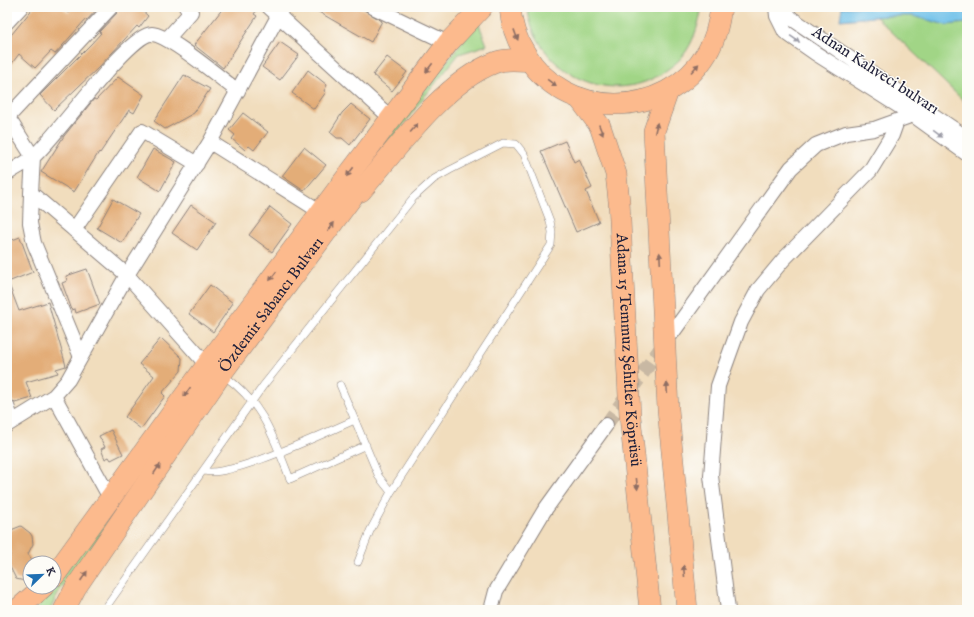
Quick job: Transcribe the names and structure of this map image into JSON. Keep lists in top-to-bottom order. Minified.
{"streets":{"main road":["Özdemir Sabancı Bulvarı","Adana 15 Temmuz Şehitler Köprüsü"],"street":["Adnan Kahveci bulvarı"]},"north":"top right"}
